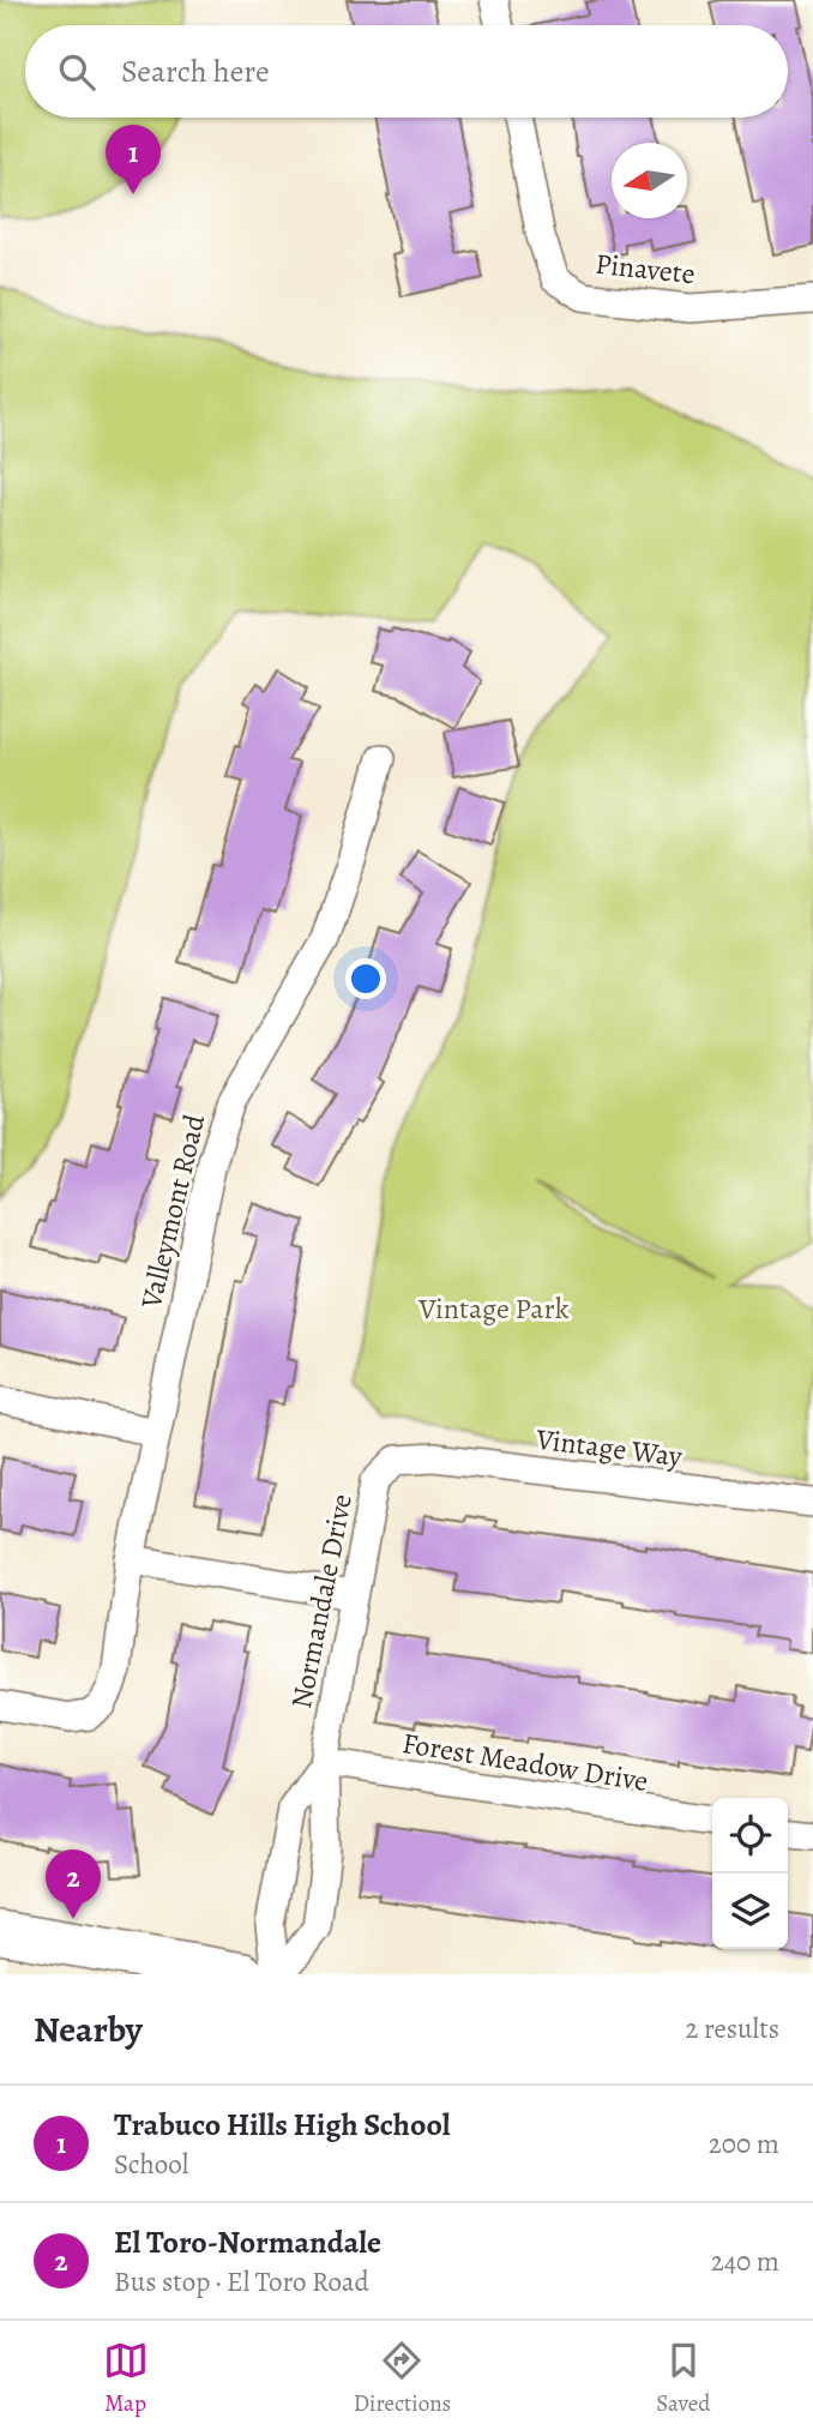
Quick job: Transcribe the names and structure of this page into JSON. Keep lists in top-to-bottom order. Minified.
{"streets":{"street":["Pinavete","Valleymont Road","Vintage Way","Normandale Drive","Forest Meadow Drive"]},"crossings":[["Vintage Way","Normandale Drive"],["Normandale Drive","Forest Meadow Drive"]],"parks":["Vintage Park"],"north":"left","page":{"search":"Search here","pins":["1","2"],"heading":["Nearby","2 results"],"list":[{"mark":"1","name":"Trabuco Hills High School","note":"School","value":"200 m"},{"mark":"2","name":"El Toro-Normandale","note":"Bus stop · El Toro Road","value":"240 m"}],"nav":["Map","Directions","Saved"]}}
